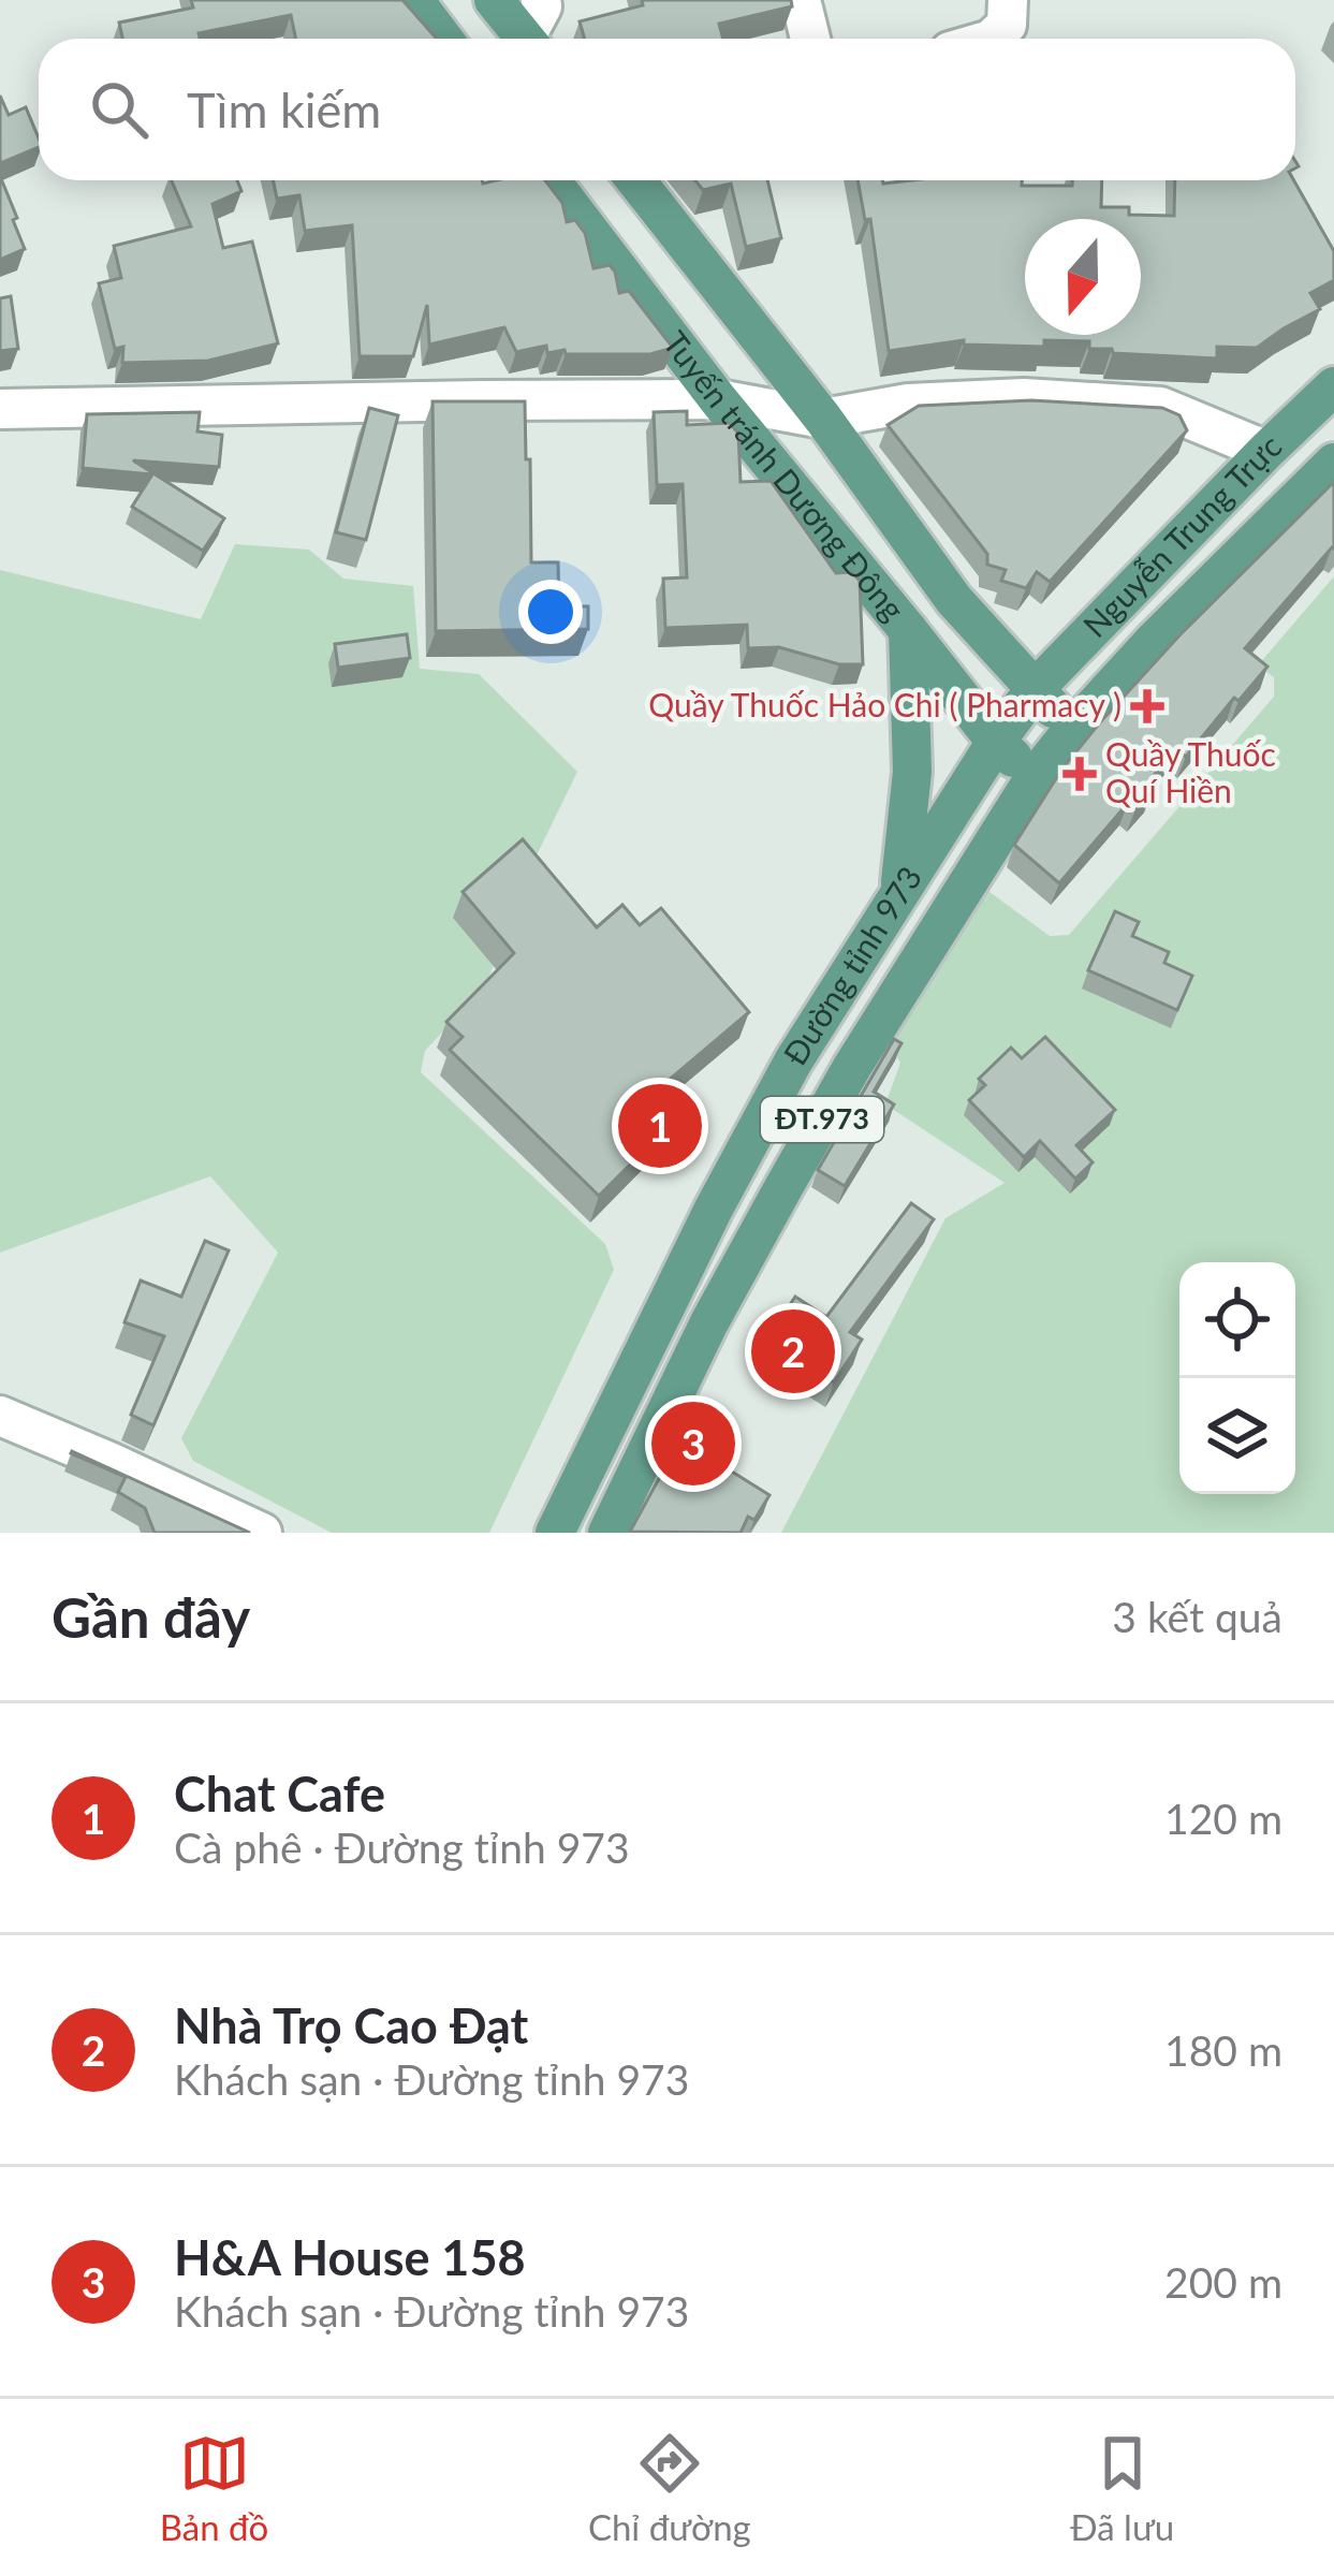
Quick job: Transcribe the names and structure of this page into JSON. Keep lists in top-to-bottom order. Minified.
{"streets":{"main road":["Tuyến tránh Dương Đông","Nguyễn Trung Trực","Đường tỉnh 973","ĐT.973"]},"crossings":[["Tuyến tránh Dương Đông","Nguyễn Trung Trực"],["Tuyến tránh Dương Đông","Đường tỉnh 973"],["Tuyến tránh Dương Đông","ĐT.973"],["Nguyễn Trung Trực","Đường tỉnh 973"],["Đường tỉnh 973","ĐT.973"]],"places":{"health":["Quầy Thuốc Hảo Chi ( Pharmacy )","Quầy Thuốc Quí Hiền"]},"north":"bottom","page":{"search":"Tìm kiếm","pins":["1","2","3"],"heading":["Gần đây","3 kết quả"],"list":[{"mark":"1","name":"Chat Cafe","note":"Cà phê · Đường tỉnh 973","value":"120 m"},{"mark":"2","name":"Nhà Trọ Cao Đạt","note":"Khách sạn · Đường tỉnh 973","value":"180 m"},{"mark":"3","name":"H&A House 158","note":"Khách sạn · Đường tỉnh 973","value":"200 m"}],"nav":["Bản đồ","Chỉ đường","Đã lưu"]}}
